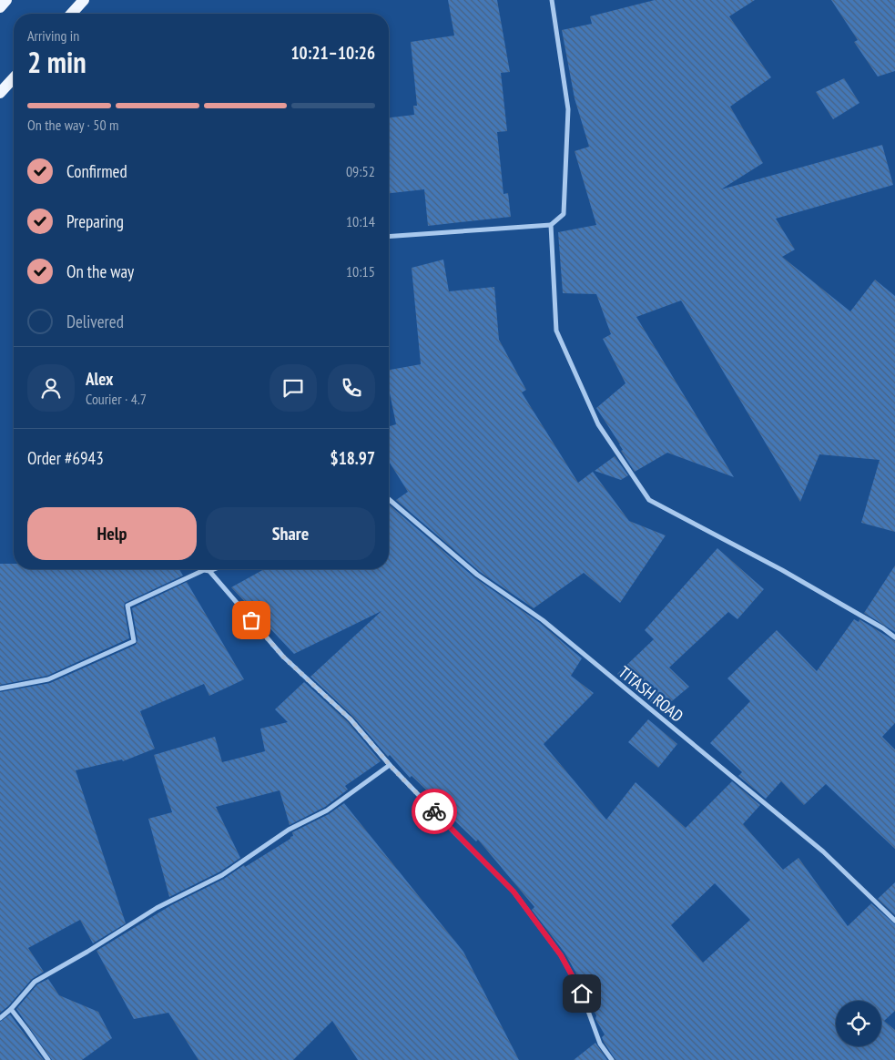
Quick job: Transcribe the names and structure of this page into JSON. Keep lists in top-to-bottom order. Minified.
{"streets":{"street":["TITASH ROAD"]},"page":{"heading":["2 min","Arriving in","10:21–10:26"],"panel":["Alex","Courier · 4.7","Order #6943","$18.97"],"bar":"On the way · 50 m","list":[["Confirmed","09:52"],["Preparing","10:14"],["On the way","10:15"],"Delivered"],"buttons":["Help","Share"]}}
